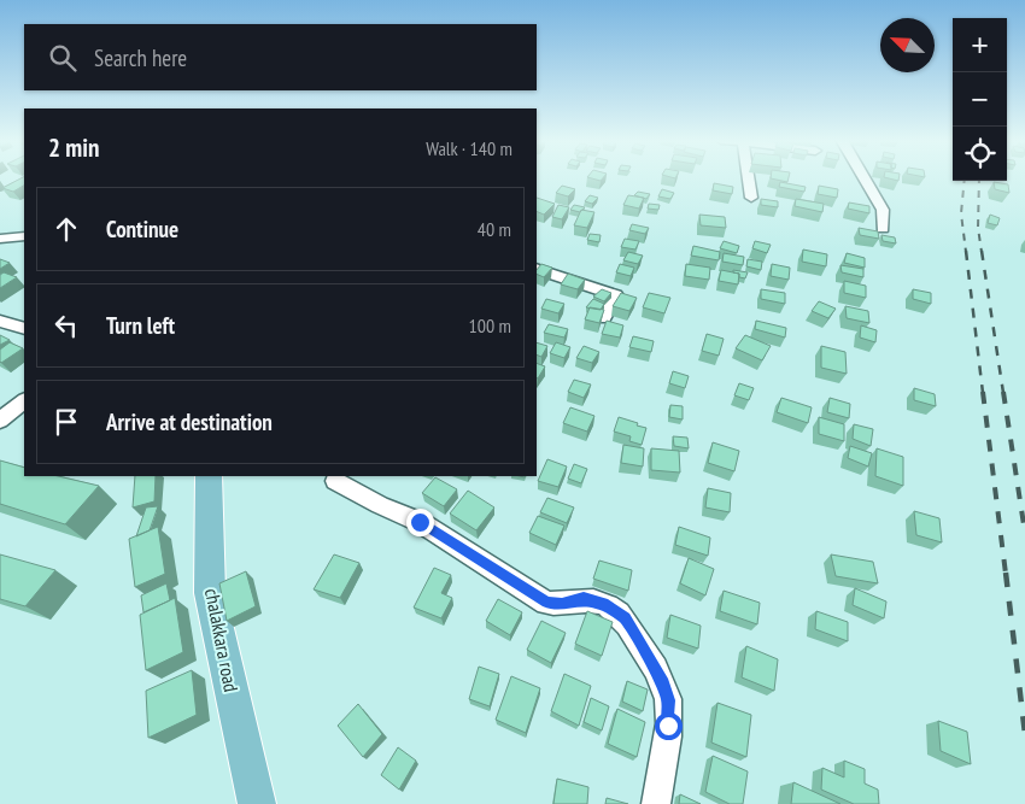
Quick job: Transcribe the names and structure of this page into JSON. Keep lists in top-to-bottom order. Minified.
{"streets":{"main road":["chalakkara road"]},"north":"top left","page":{"map_buttons":["+","−"],"search":"Search here","heading":["2 min","Walk · 140 m"],"list":[["Continue","40 m"],["Turn left","100 m"],"Arrive at destination"]}}
